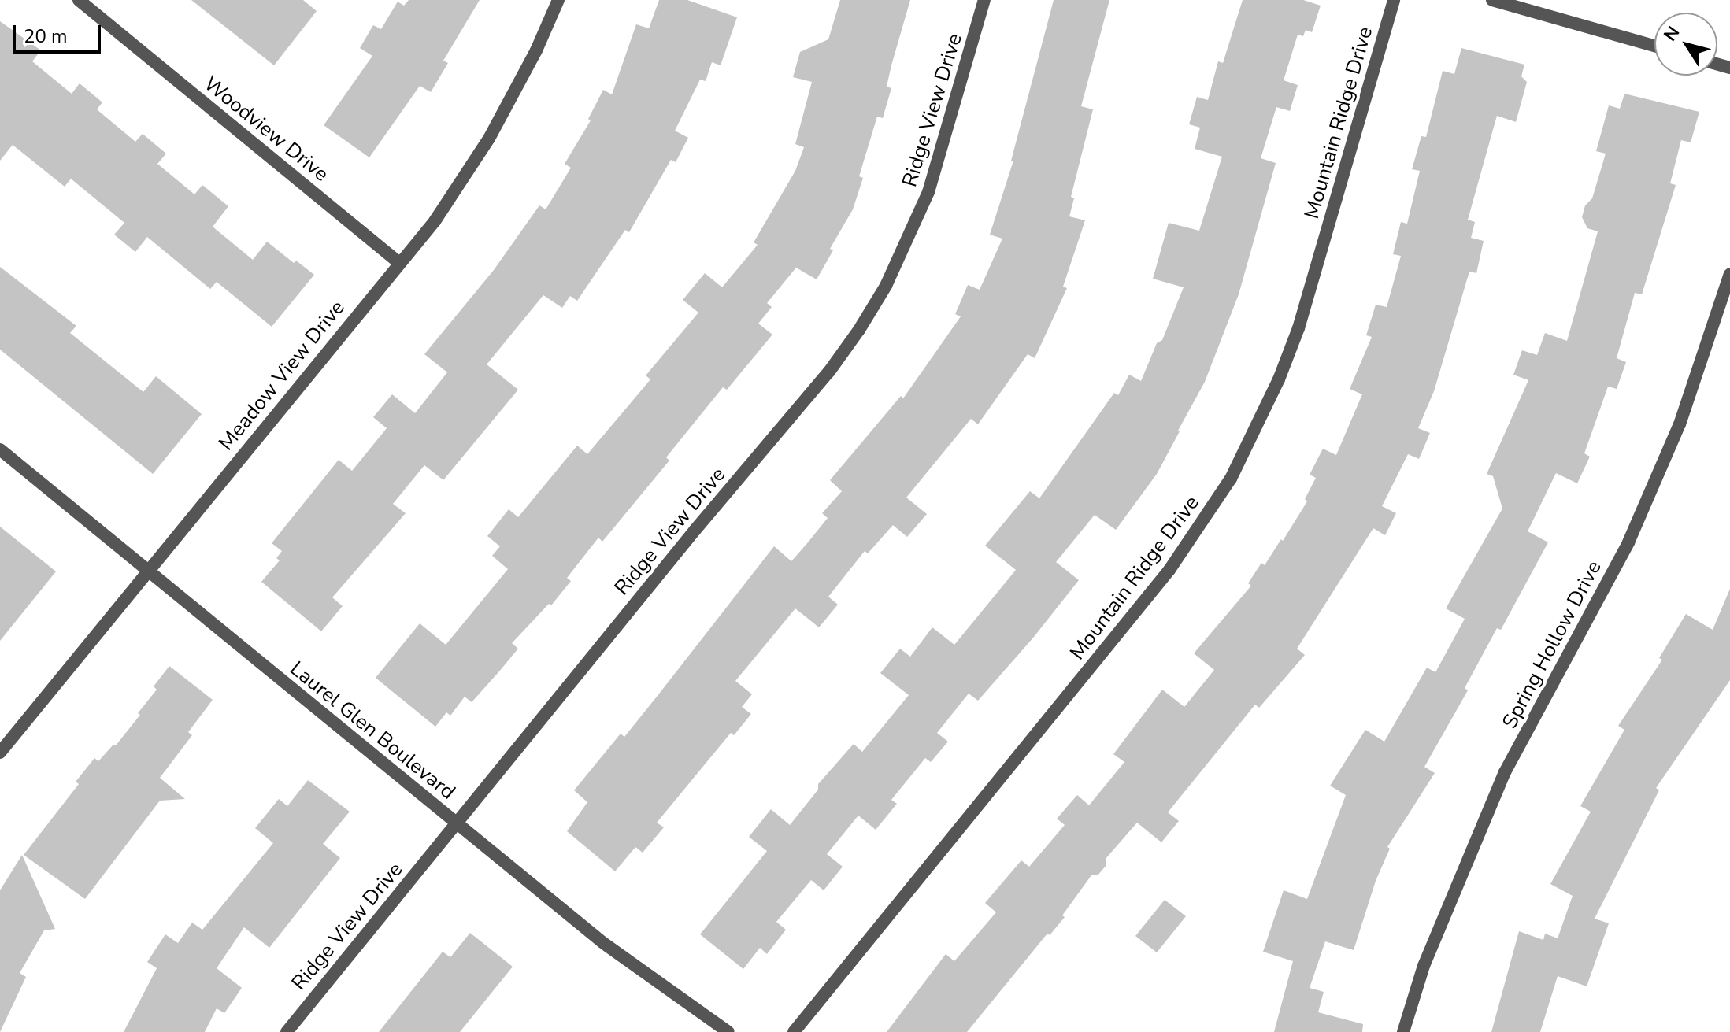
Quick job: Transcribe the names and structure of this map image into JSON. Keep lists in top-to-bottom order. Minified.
{"streets":{"street":["Ridge View Drive","Mountain Ridge Drive","Woodview Drive","Meadow View Drive","Spring Hollow Drive","Laurel Glen Boulevard"]},"crossings":[["Ridge View Drive","Laurel Glen Boulevard"],["Woodview Drive","Meadow View Drive"],["Meadow View Drive","Laurel Glen Boulevard"]],"scale_bar":"20 m","north":"top left"}
